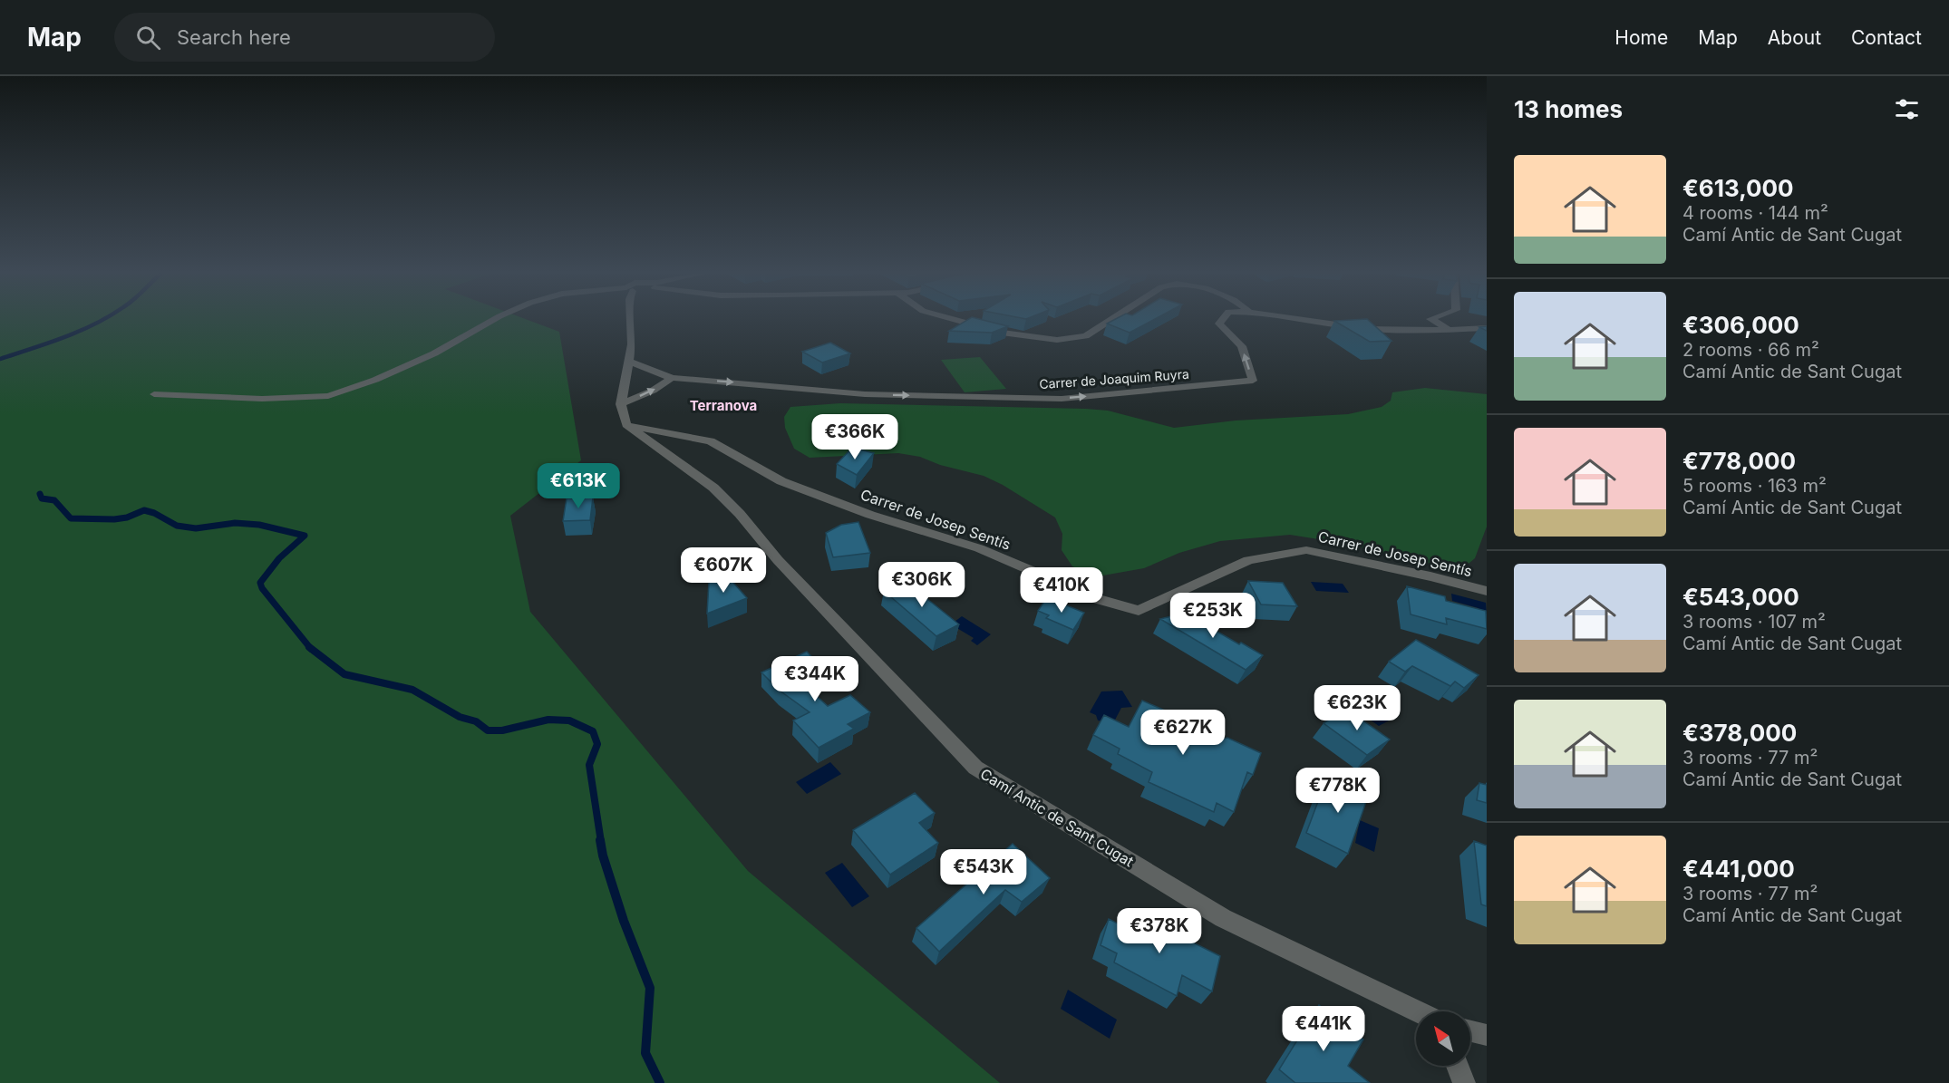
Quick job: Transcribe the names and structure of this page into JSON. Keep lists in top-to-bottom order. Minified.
{"streets":{"street":["Carrer de Joaquim Ruyra","Carrer de Josep Sentís","Camí Antic de Sant Cugat"]},"crossings":[["Carrer de Josep Sentís","Camí Antic de Sant Cugat"]],"districts":["Terranova"],"north":"top left","page":{"header":"Map","search":"Search here","nav":["Home","Map","About","Contact"],"heading":"13 homes","list":[{"name":"€613,000","note":"4 rooms · 144 m² · Camí Antic de Sant Cugat"},{"name":"€306,000","note":"2 rooms · 66 m² · Camí Antic de Sant Cugat"},{"name":"€778,000","note":"5 rooms · 163 m² · Camí Antic de Sant Cugat"},{"name":"€543,000","note":"3 rooms · 107 m² · Camí Antic de Sant Cugat"},{"name":"€378,000","note":"3 rooms · 77 m² · Camí Antic de Sant Cugat"},{"name":"€441,000","note":"3 rooms · 77 m² · Camí Antic de Sant Cugat"}],"price":["€366K","€613K","€607K","€306K","€410K","€253K","€344K","€623K","€627K","€778K","€543K","€378K","€441K"]}}
